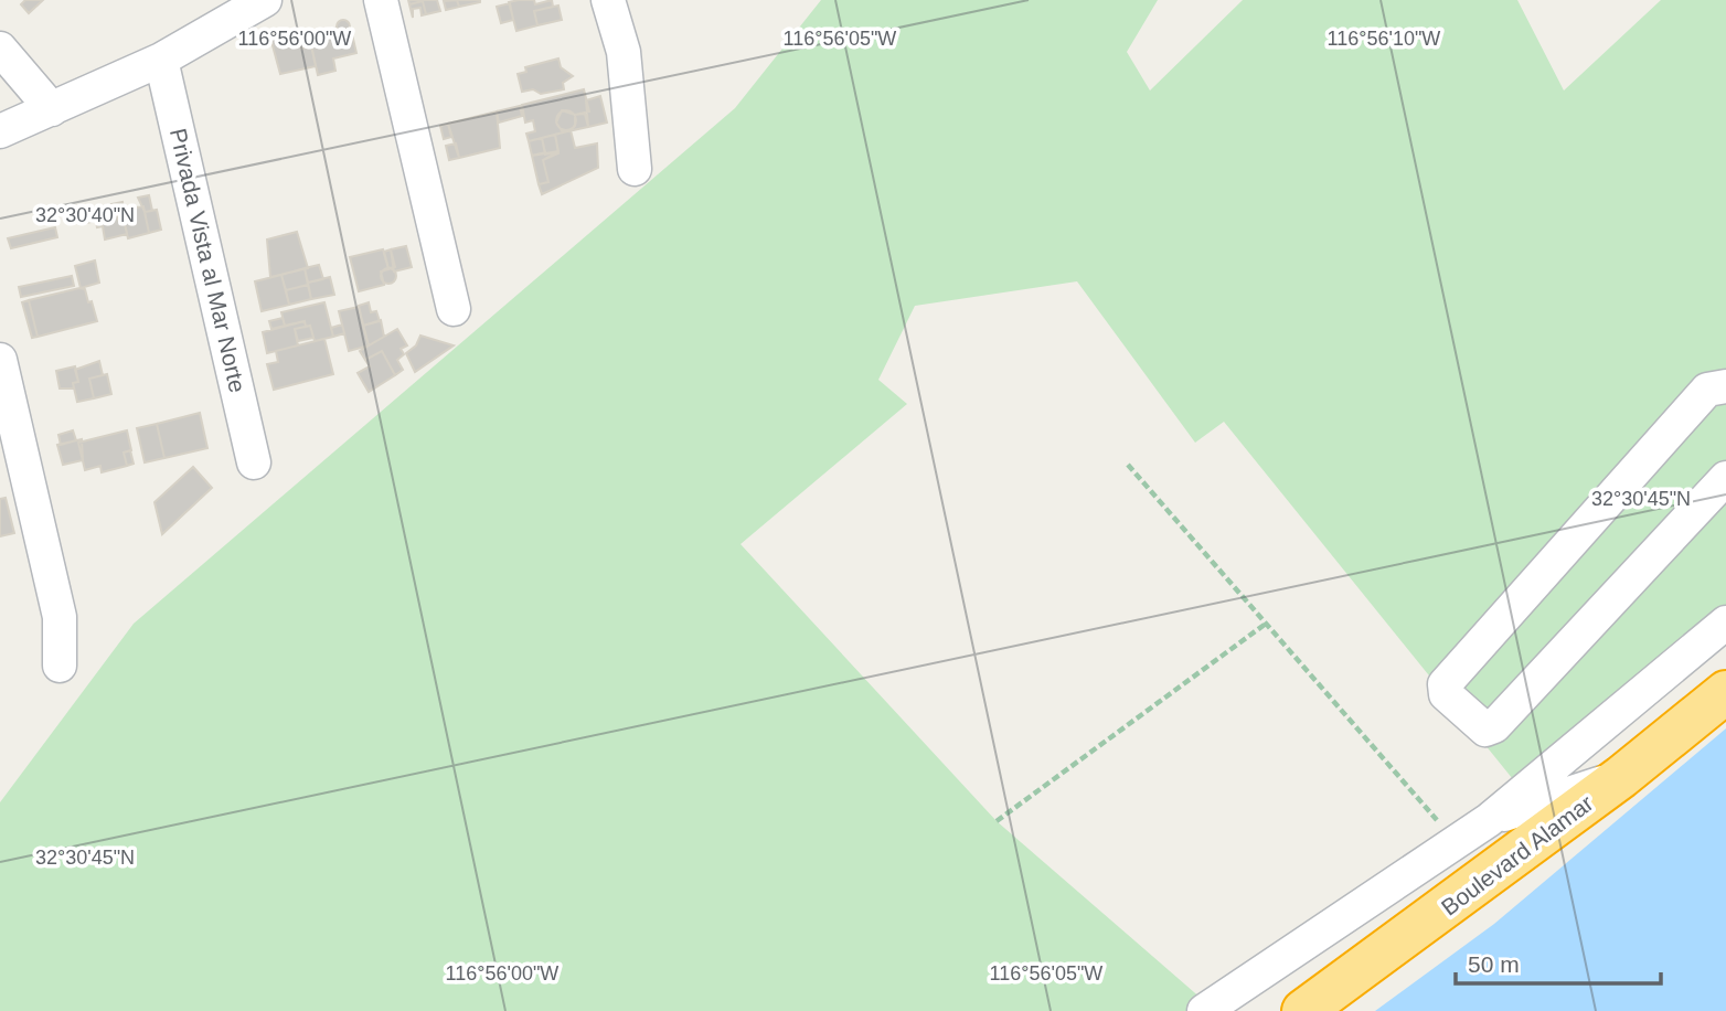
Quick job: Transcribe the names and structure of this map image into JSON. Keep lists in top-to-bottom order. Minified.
{"streets":{"highway":["Boulevard Alamar"],"street":["Privada Vista al Mar Norte"]},"scale_bar":"50 m","coordinates":["116°56'00\"W","116°56'05\"W","116°56'10\"W","32°30'40\"N","32°30'45\"N"]}
